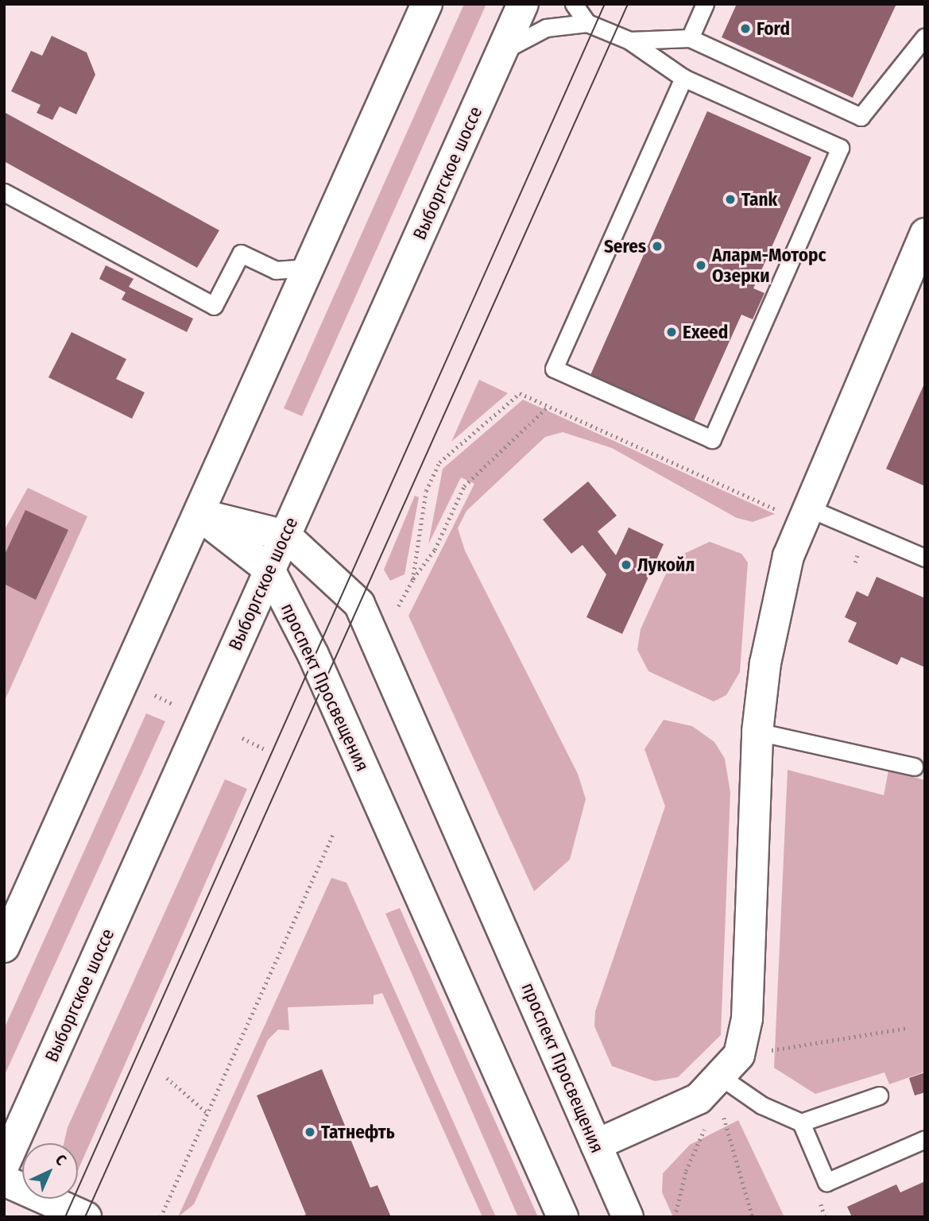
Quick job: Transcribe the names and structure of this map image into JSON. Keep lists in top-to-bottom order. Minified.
{"streets":{"main road":["Выборгское шоссе","проспект Просвещения"]},"crossings":[["Выборгское шоссе","проспект Просвещения"]],"places":["Ford","Tank","Seres","Аларм-Моторс Озерки","Exeed","Лукойл","Татнефть"],"north":"top right"}
